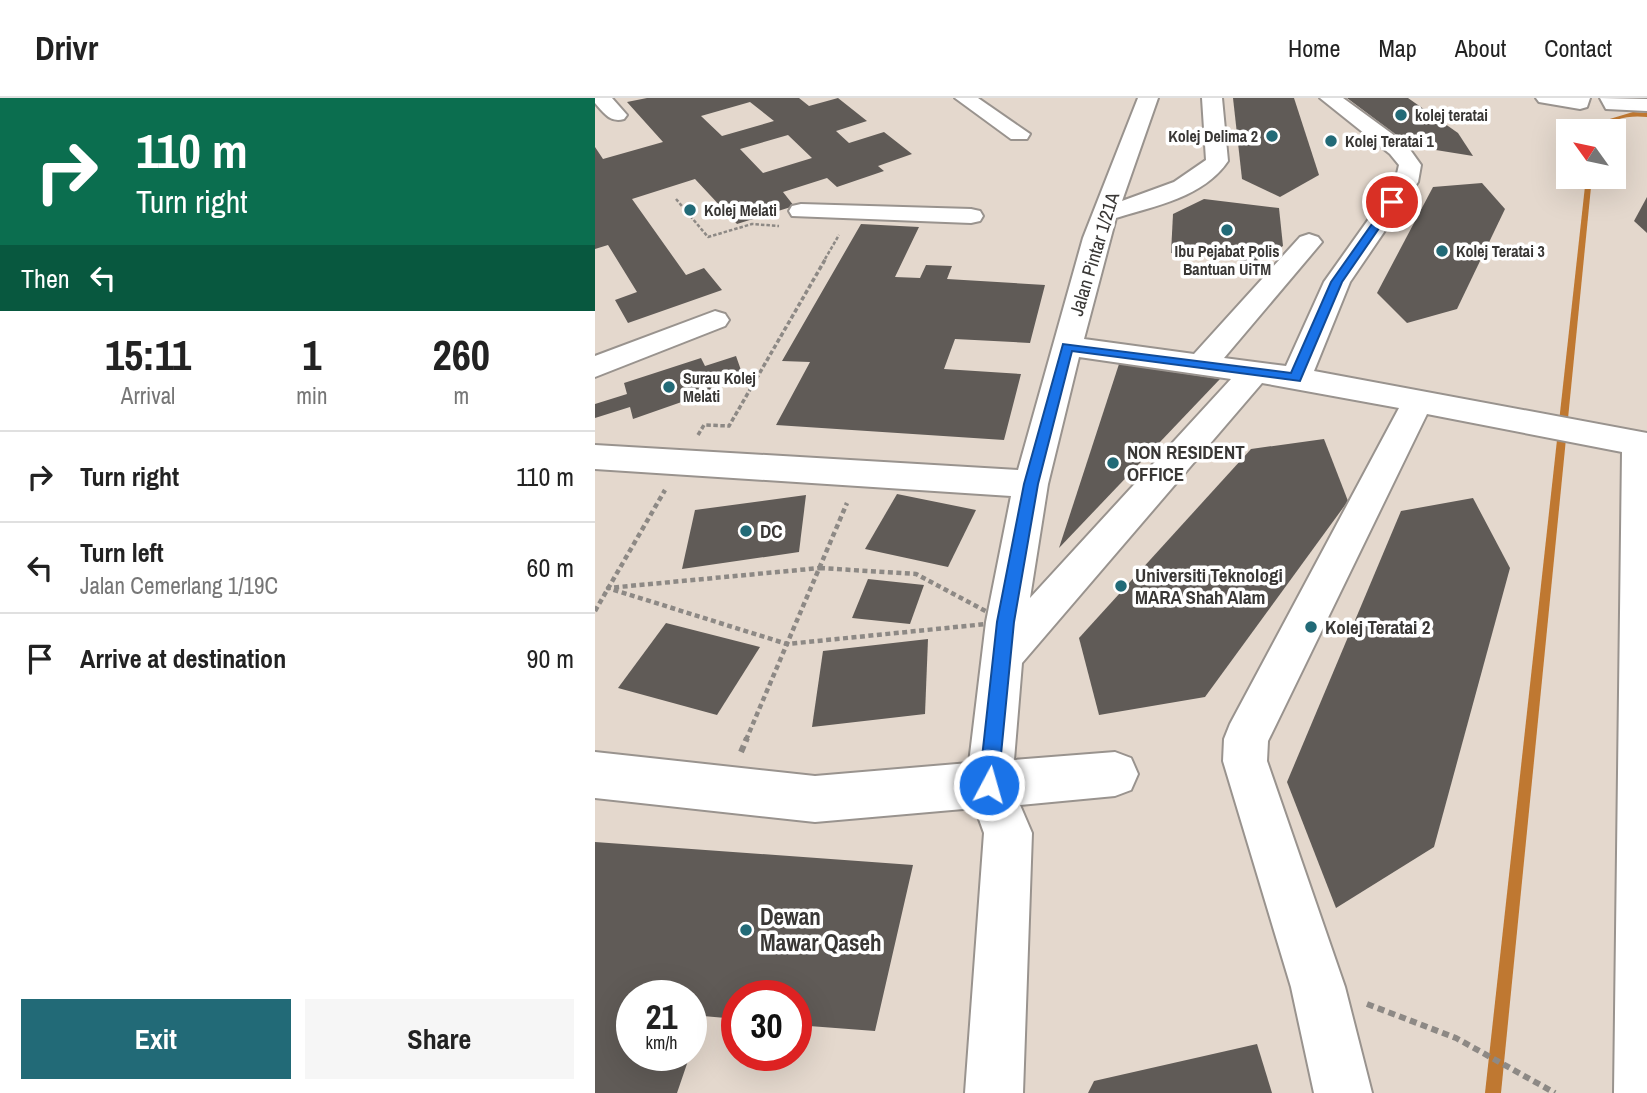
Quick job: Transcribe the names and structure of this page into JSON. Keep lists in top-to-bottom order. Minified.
{"streets":{"street":["Jalan Pintar 1/21A"]},"places":["kolej teratai","Kolej Delima 2","Kolej Teratai 1","Kolej Melati","Ibu Pejabat Polis Bantuan UiTM","Kolej Teratai 3","Surau Kolej Melati","NON RESIDENT OFFICE","DC","Universiti Teknologi MARA Shah Alam","Kolej Teratai 2","Dewan Mawar Qaseh"],"north":"top left","page":{"header":"Drivr","nav":["Home","Map","About","Contact"],"turn":["110 m","Turn right"],"then":"Then","eta":["15:11","Arrival","1","min","260","m"],"list":[{"name":"Turn right","value":"110 m"},{"name":"Turn left","note":"Jalan Cemerlang 1/19C","value":"60 m"},{"name":"Arrive at destination","value":"90 m"}],"speed":"21 km/h","limit":"30","buttons":["Exit","Share"]}}
